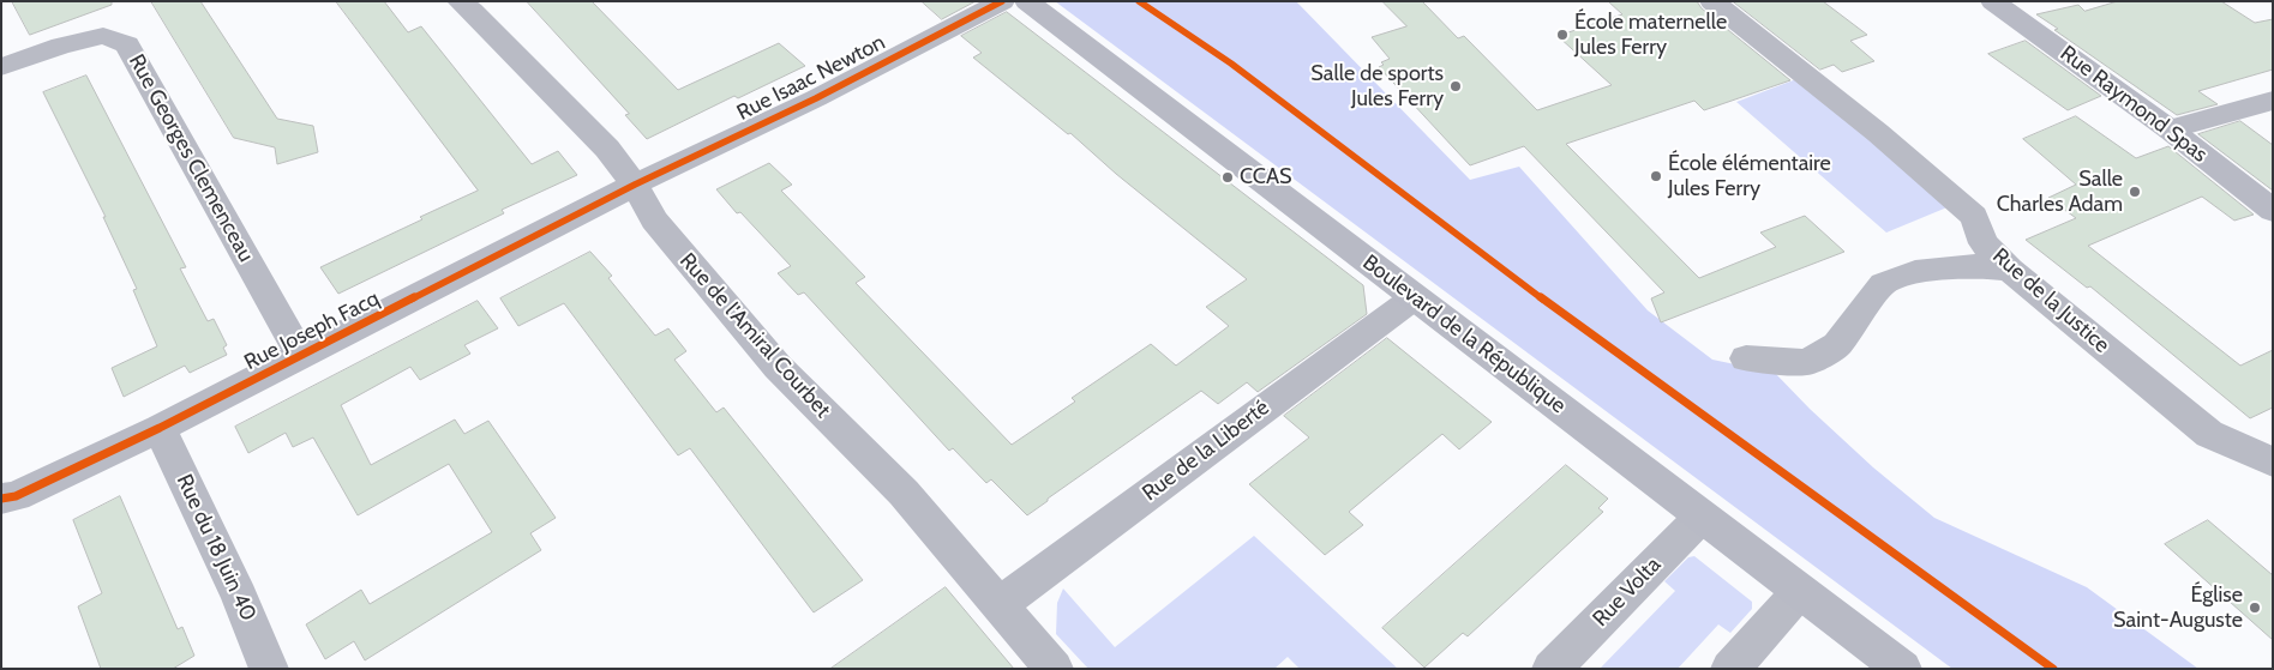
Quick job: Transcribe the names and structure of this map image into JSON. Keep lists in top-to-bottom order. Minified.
{"streets":{"street":["Rue Isaac Newton","Rue Raymond Spas","Rue Georges Clemenceau","Rue de la Justice","Rue Joseph Facq","Boulevard de la République","Rue de l'Amiral Courbet","Rue de la Liberté","Rue du 18 Juin 40","Rue Volta"]},"crossings":[["Rue Isaac Newton","Rue Joseph Facq"],["Rue Isaac Newton","Rue de l'Amiral Courbet"],["Rue Georges Clemenceau","Rue Joseph Facq"],["Rue Joseph Facq","Rue de l'Amiral Courbet"],["Rue Joseph Facq","Rue du 18 Juin 40"],["Boulevard de la République","Rue de la Liberté"],["Boulevard de la République","Rue Volta"],["Rue de l'Amiral Courbet","Rue de la Liberté"]],"places":["École maternelle Jules Ferry","Salle de sports Jules Ferry","École élémentaire Jules Ferry","CCAS","Salle Charles Adam","Église Saint-Auguste"]}
